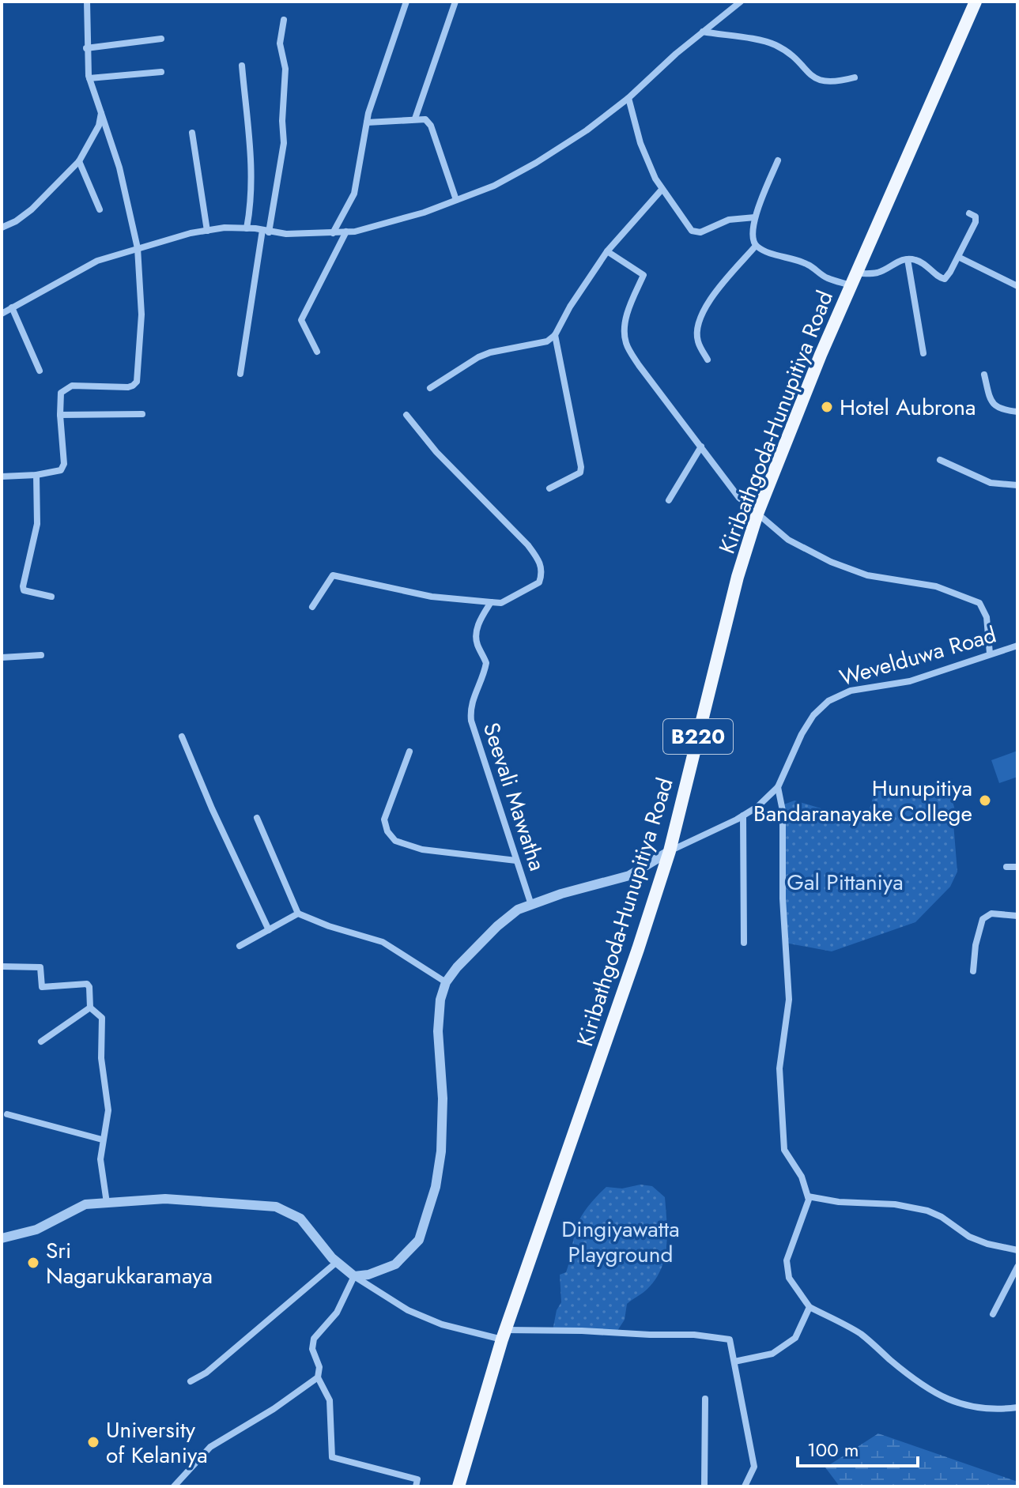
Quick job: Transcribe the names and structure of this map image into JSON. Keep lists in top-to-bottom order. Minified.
{"streets":{"main road":["Kiribathgoda-Hunupitiya Road","B220"],"street":["Wevelduwa Road","Seevali Mawatha"]},"crossings":[["Kiribathgoda-Hunupitiya Road","Wevelduwa Road"]],"parks":["Gal Pittaniya","Dingiyawatta Playground"],"places":["Hotel Aubrona","Hunupitiya Bandaranayake College","Sri Nagarukkaramaya","University of Kelaniya"],"scale_bar":"100 m"}
